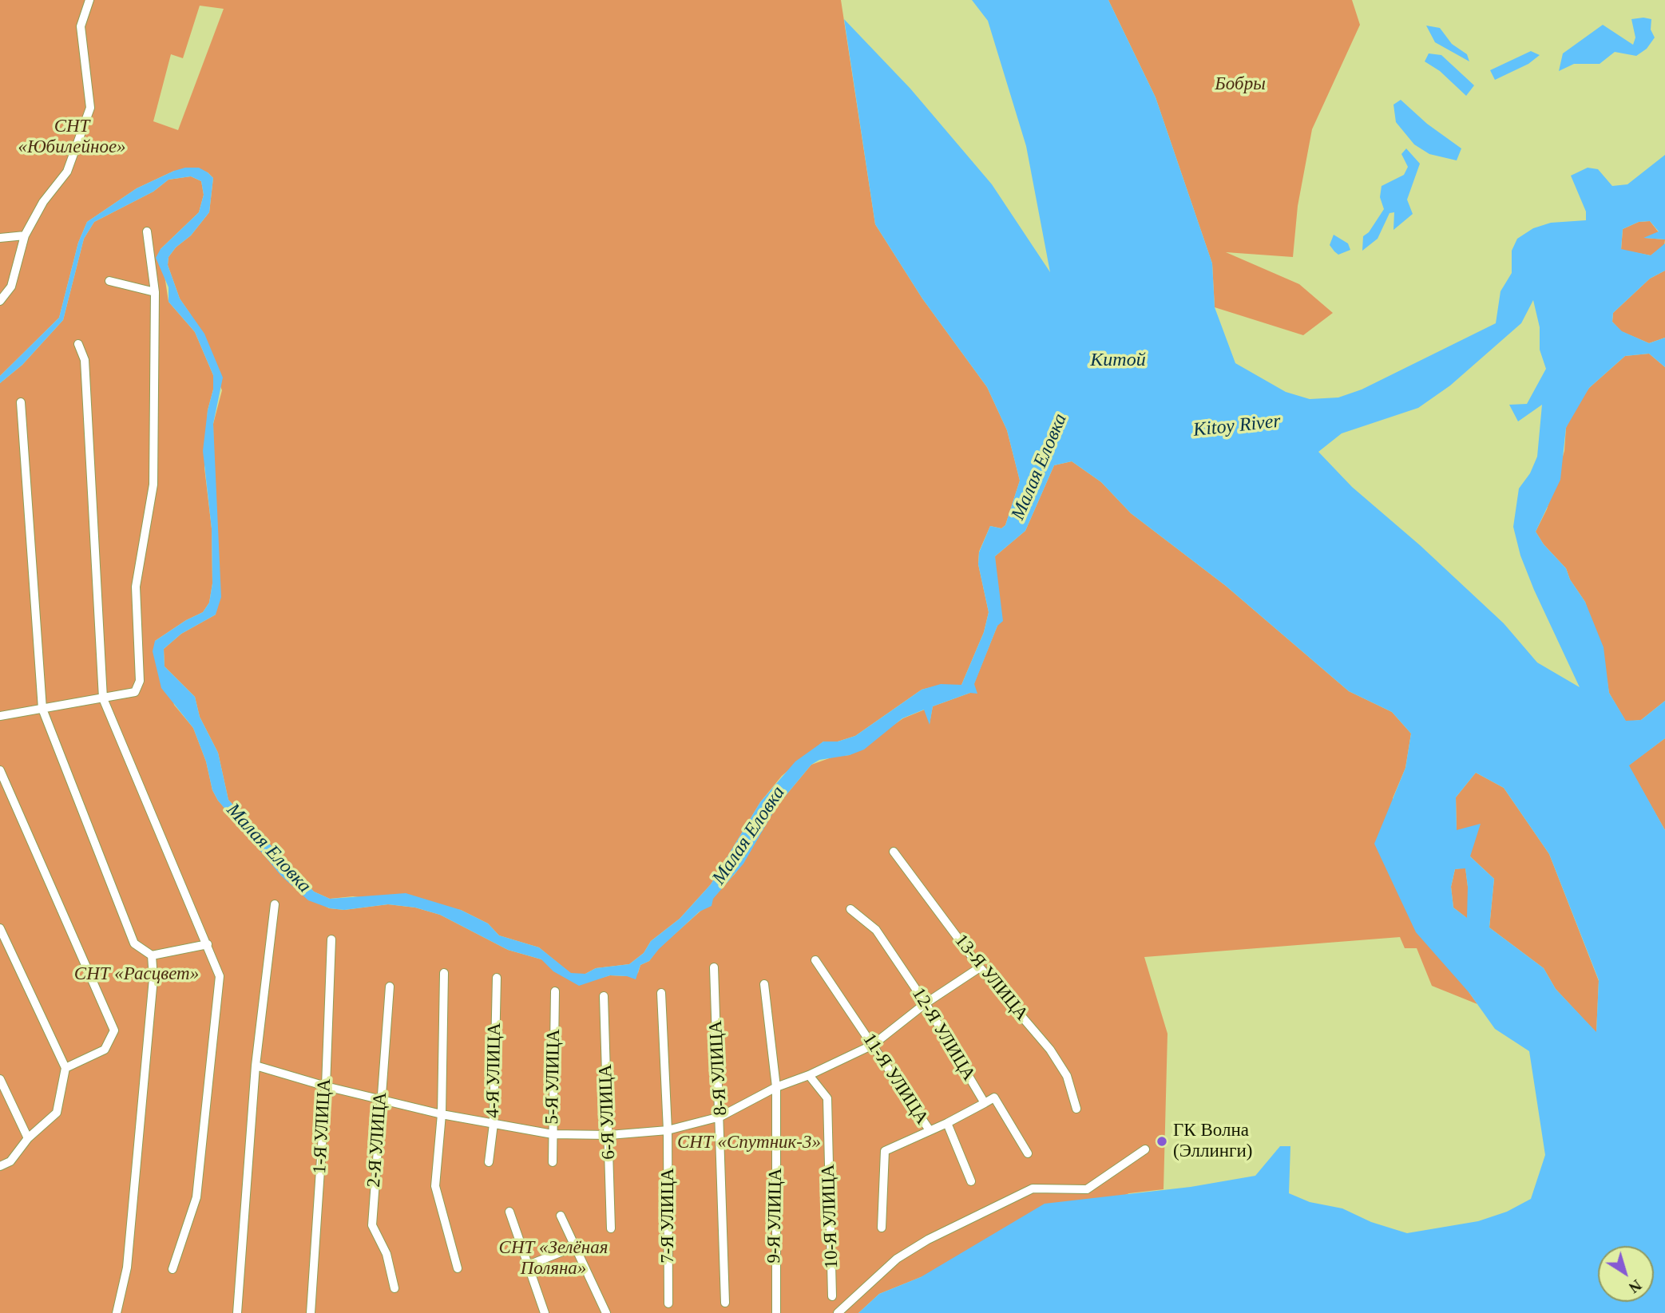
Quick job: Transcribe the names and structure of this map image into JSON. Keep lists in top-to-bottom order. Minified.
{"streets":{"street":["13-Я УЛИЦА","12-Я УЛИЦА","8-Я УЛИЦА","4-Я УЛИЦА","5-Я УЛИЦА","11-Я УЛИЦА","6-Я УЛИЦА","1-Я УЛИЦА","2-Я УЛИЦА","7-Я УЛИЦА","9-Я УЛИЦА","10-Я УЛИЦА"]},"water":["Китой","Kitoy River","Малая Еловка"],"parks":["Бобры","СНТ «Юбилейное»","СНТ «Расцвет»","СНТ «Спутник-3»","СНТ «Зелёная Поляна»"],"places":["ГК Волна (Эллинги)"],"north":"bottom right"}
